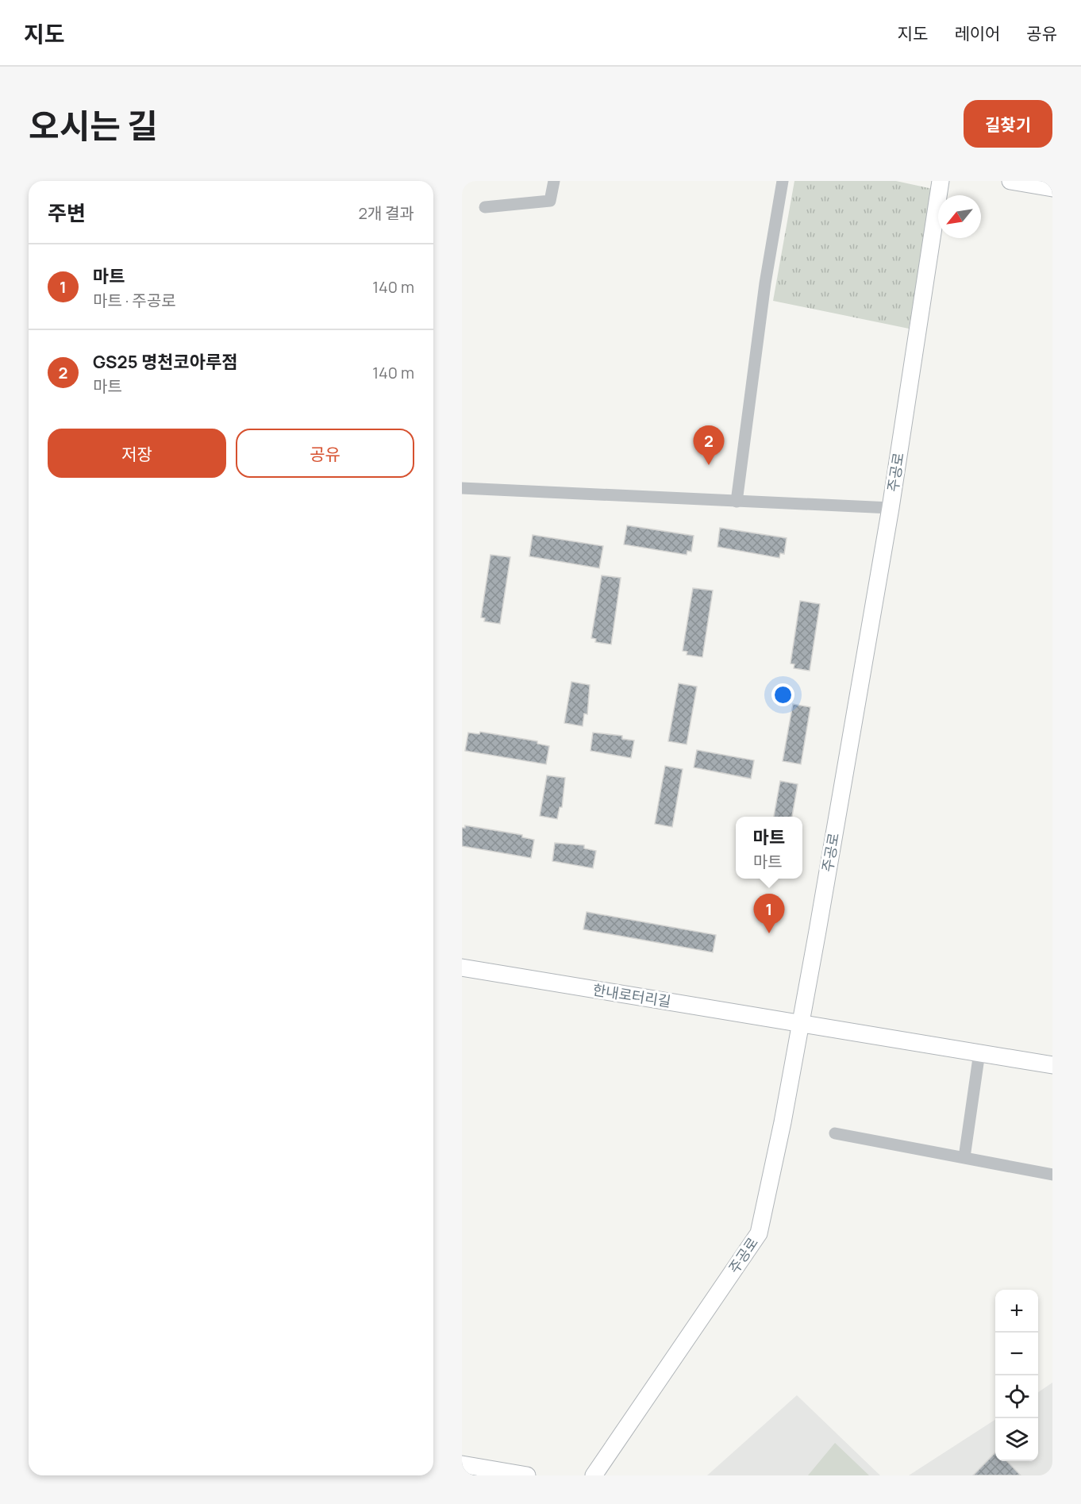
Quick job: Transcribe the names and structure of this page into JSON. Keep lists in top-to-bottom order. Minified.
{"streets":{"street":["주공로","한내로터리길"]},"crossings":[["주공로","한내로터리길"]],"north":"bottom left","page":{"header":"지도","nav":["지도","레이어","공유"],"title":"오시는 길","buttons":["길찾기",["저장","공유"]],"heading":["주변","2개 결과"],"list":[{"mark":"1","name":"마트","note":"마트 · 주공로","value":"140 m"},{"mark":"2","name":"GS25 명천코아루점","note":"마트","value":"140 m"}],"pins":["2","1"],"popup":["마트","마트"],"map_buttons":["+","−"]}}
